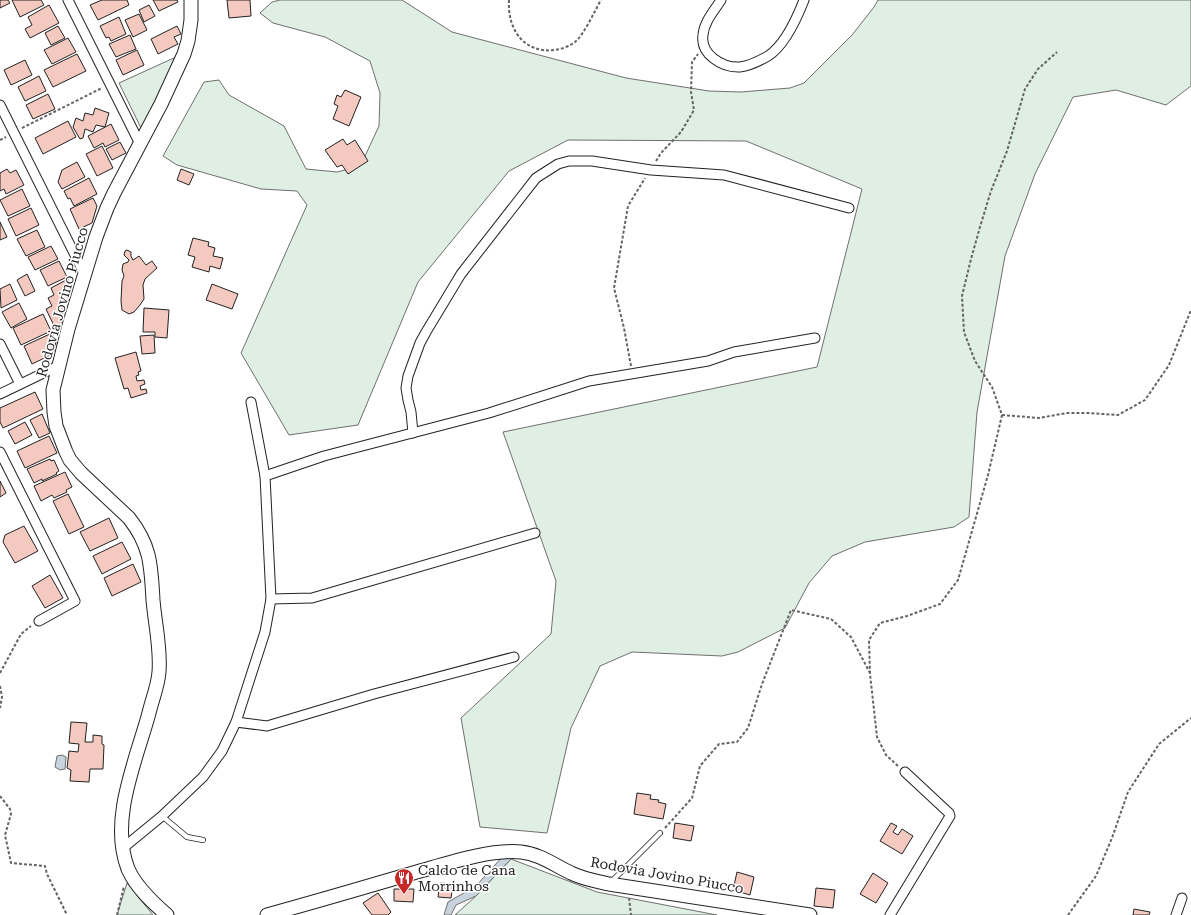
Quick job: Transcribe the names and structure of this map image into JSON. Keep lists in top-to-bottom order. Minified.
{"streets":{"main road":["Rodovia Jovino Piucco"]},"places":{"restaurant":["Caldo de Cana Morrinhos"]}}
